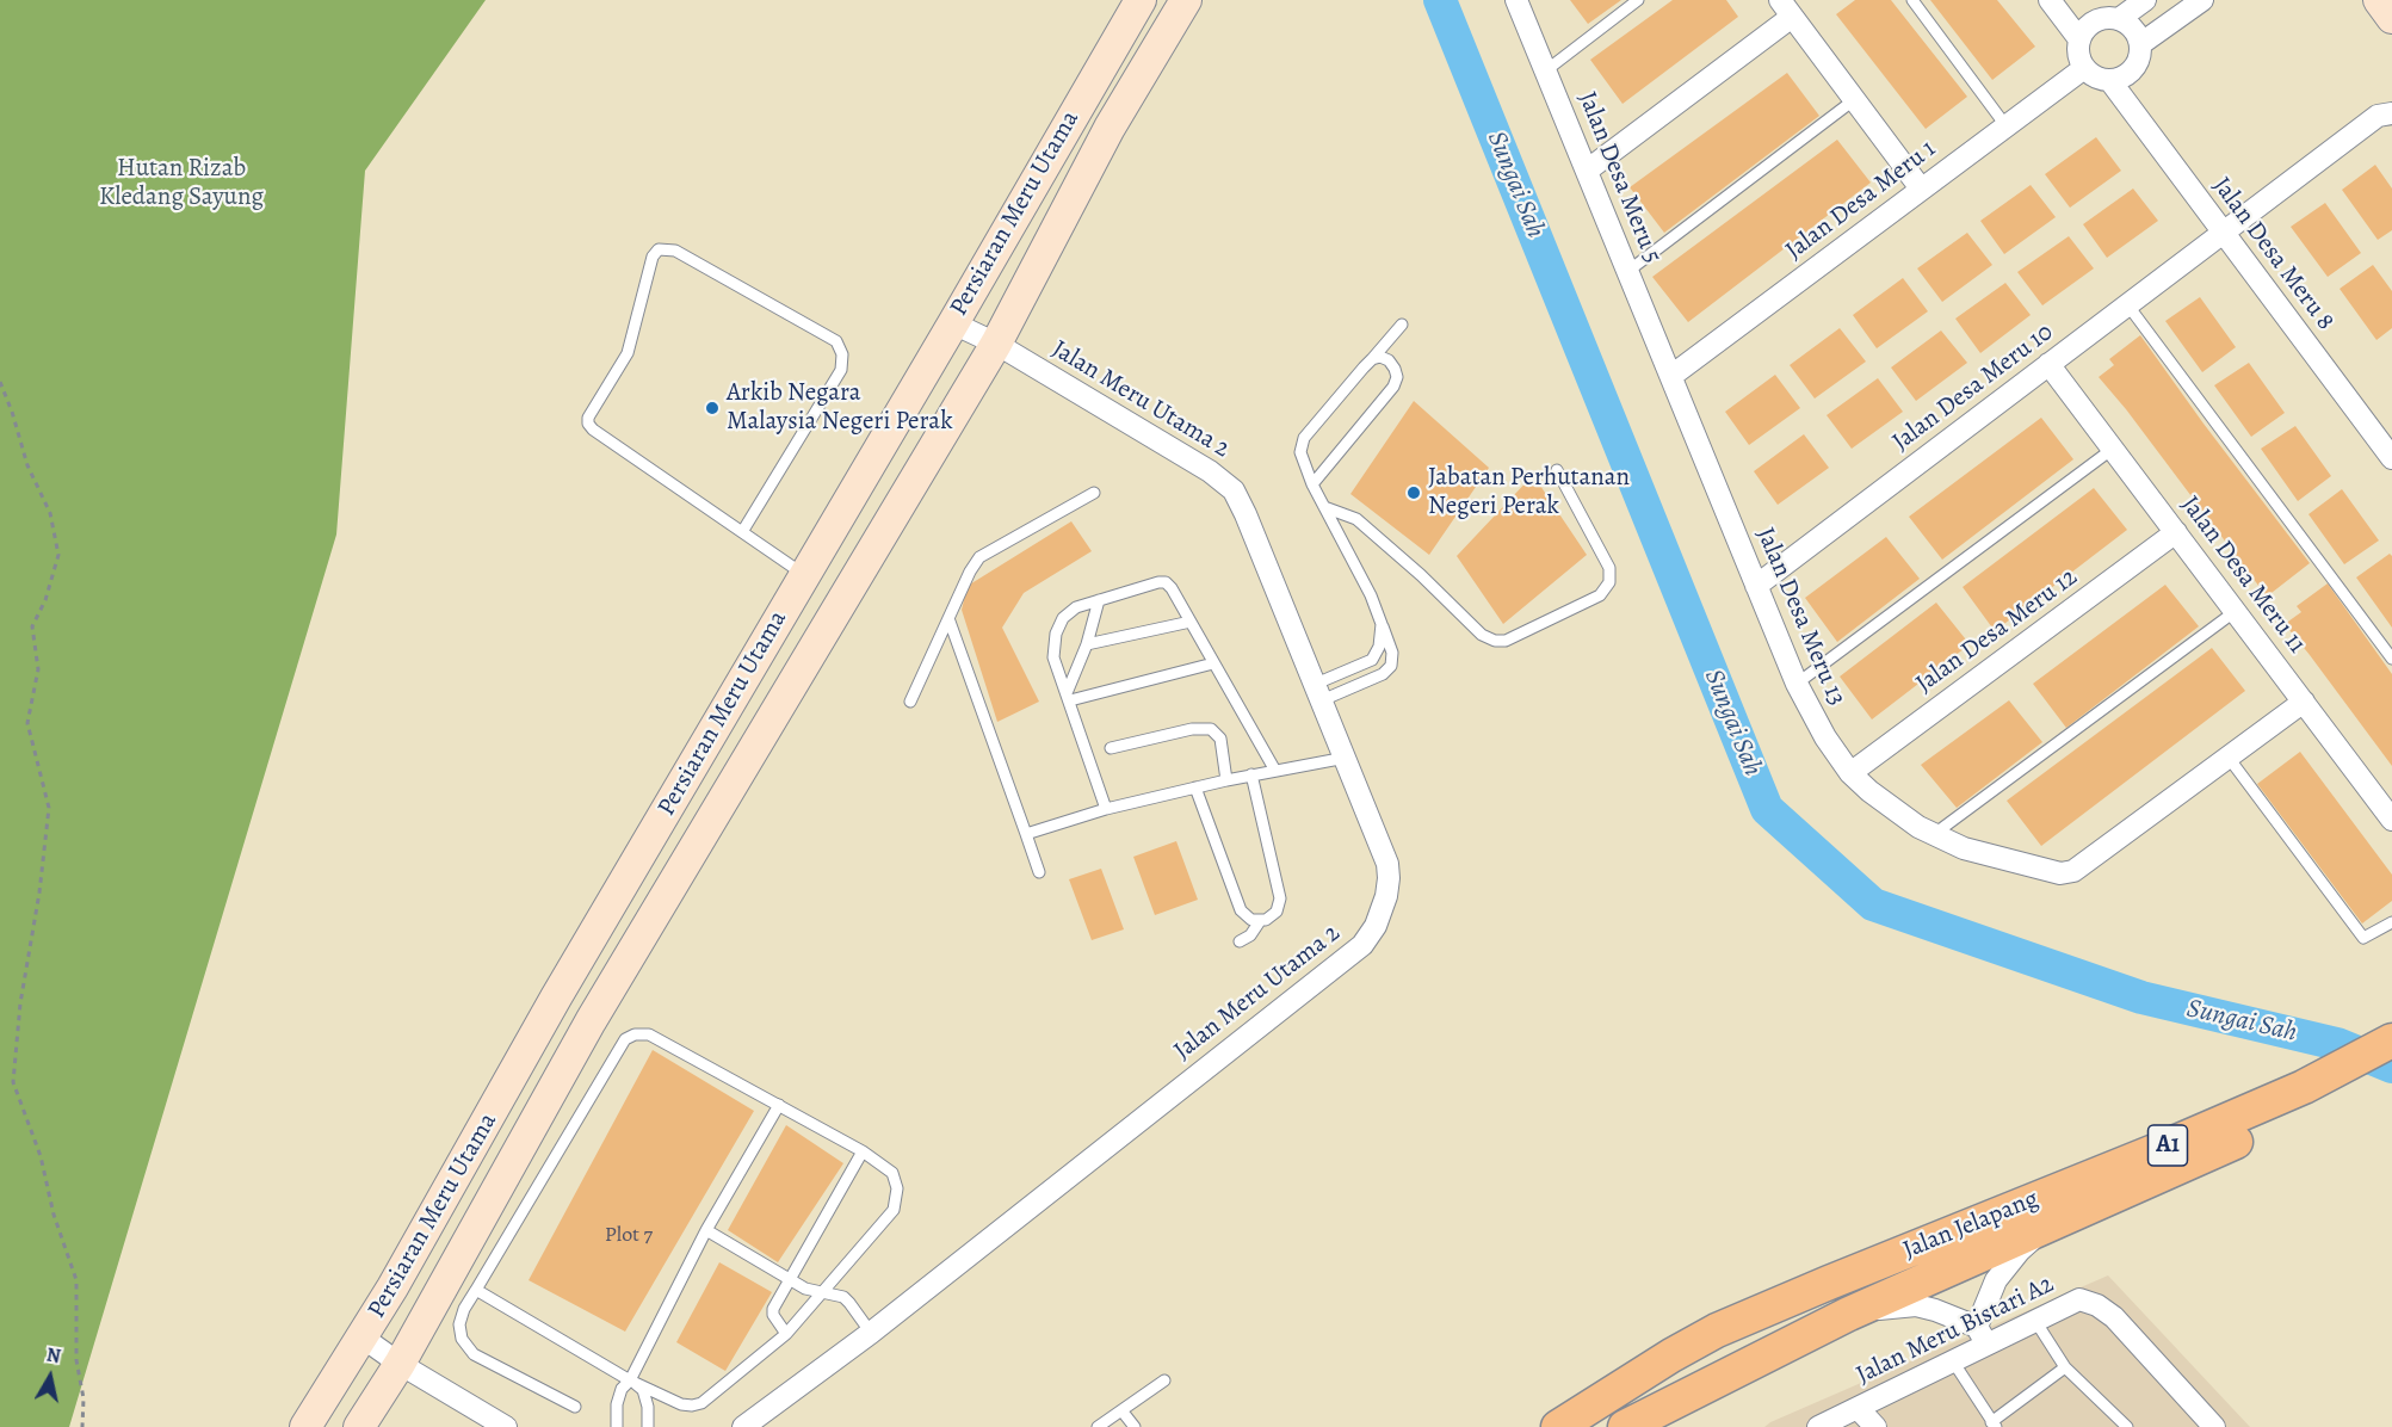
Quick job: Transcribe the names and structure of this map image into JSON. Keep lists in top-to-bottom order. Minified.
{"streets":{"main road":["Persiaran Meru Utama","A1","Jalan Jelapang"],"street":["Jalan Desa Meru 5","Jalan Desa Meru 1","Jalan Desa Meru 8","Jalan Desa Meru 10","Jalan Meru Utama 2","Jalan Desa Meru 11","Jalan Desa Meru 13","Jalan Desa Meru 12","Jalan Meru Bistari A2"]},"crossings":[["Jalan Desa Meru 5","Jalan Desa Meru 1"],["Jalan Desa Meru 5","Jalan Desa Meru 13"],["Jalan Desa Meru 1","Jalan Desa Meru 8"],["Jalan Desa Meru 1","Jalan Desa Meru 13"],["Persiaran Meru Utama","Jalan Meru Utama 2"],["Jalan Desa Meru 8","Jalan Desa Meru 10"],["Jalan Desa Meru 10","Jalan Desa Meru 11"],["Jalan Desa Meru 10","Jalan Desa Meru 13"],["Jalan Desa Meru 11","Jalan Desa Meru 13"],["Jalan Desa Meru 11","Jalan Desa Meru 12"],["Jalan Desa Meru 13","Jalan Desa Meru 12"]],"water":["Sungai Sah"],"parks":["Hutan Rizab Kledang Sayung"],"places":["Arkib Negara Malaysia Negeri Perak","Jabatan Perhutanan Negeri Perak"],"house_numbers":["Plot 7"],"north":"top"}
